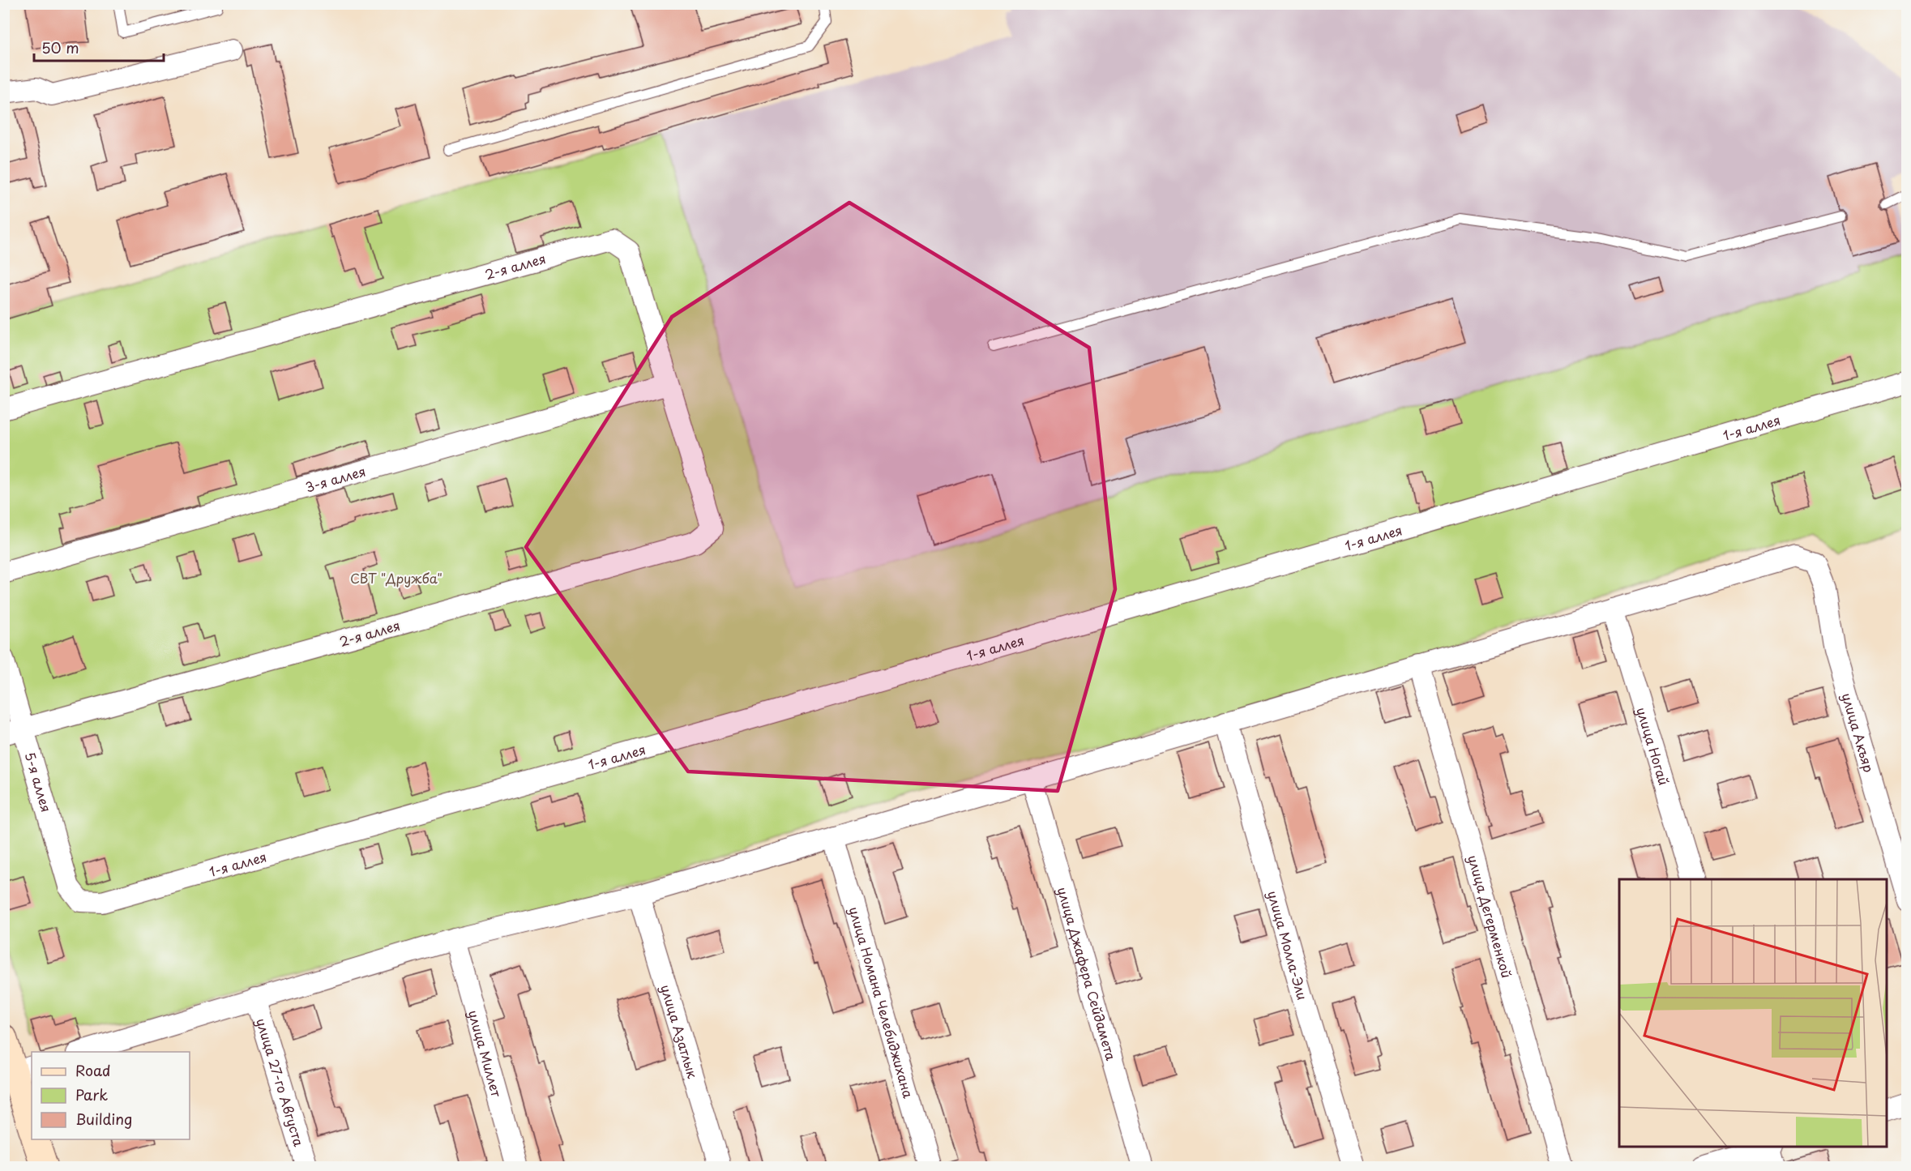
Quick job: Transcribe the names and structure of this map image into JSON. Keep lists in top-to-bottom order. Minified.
{"streets":{"street":["2-я аллея","1-я аллея","3-я аллея","улица Акъяр","улица Ногай","5-я аллея","улица Дегерменкой","улица Молла-Эли","улица Джафера Сейдамета","улица Номана Челебиджихана","улица Азатлык","улица Миллет","улица 27-го Августа"]},"crossings":[["2-я аллея","3-я аллея"],["2-я аллея","5-я аллея"],["1-я аллея","5-я аллея"],["улица Акъяр","улица Ногай"]],"parks":["СВТ \"Дружба\""],"legend":["Road","Park","Building"],"scale_bar":"50 m"}
